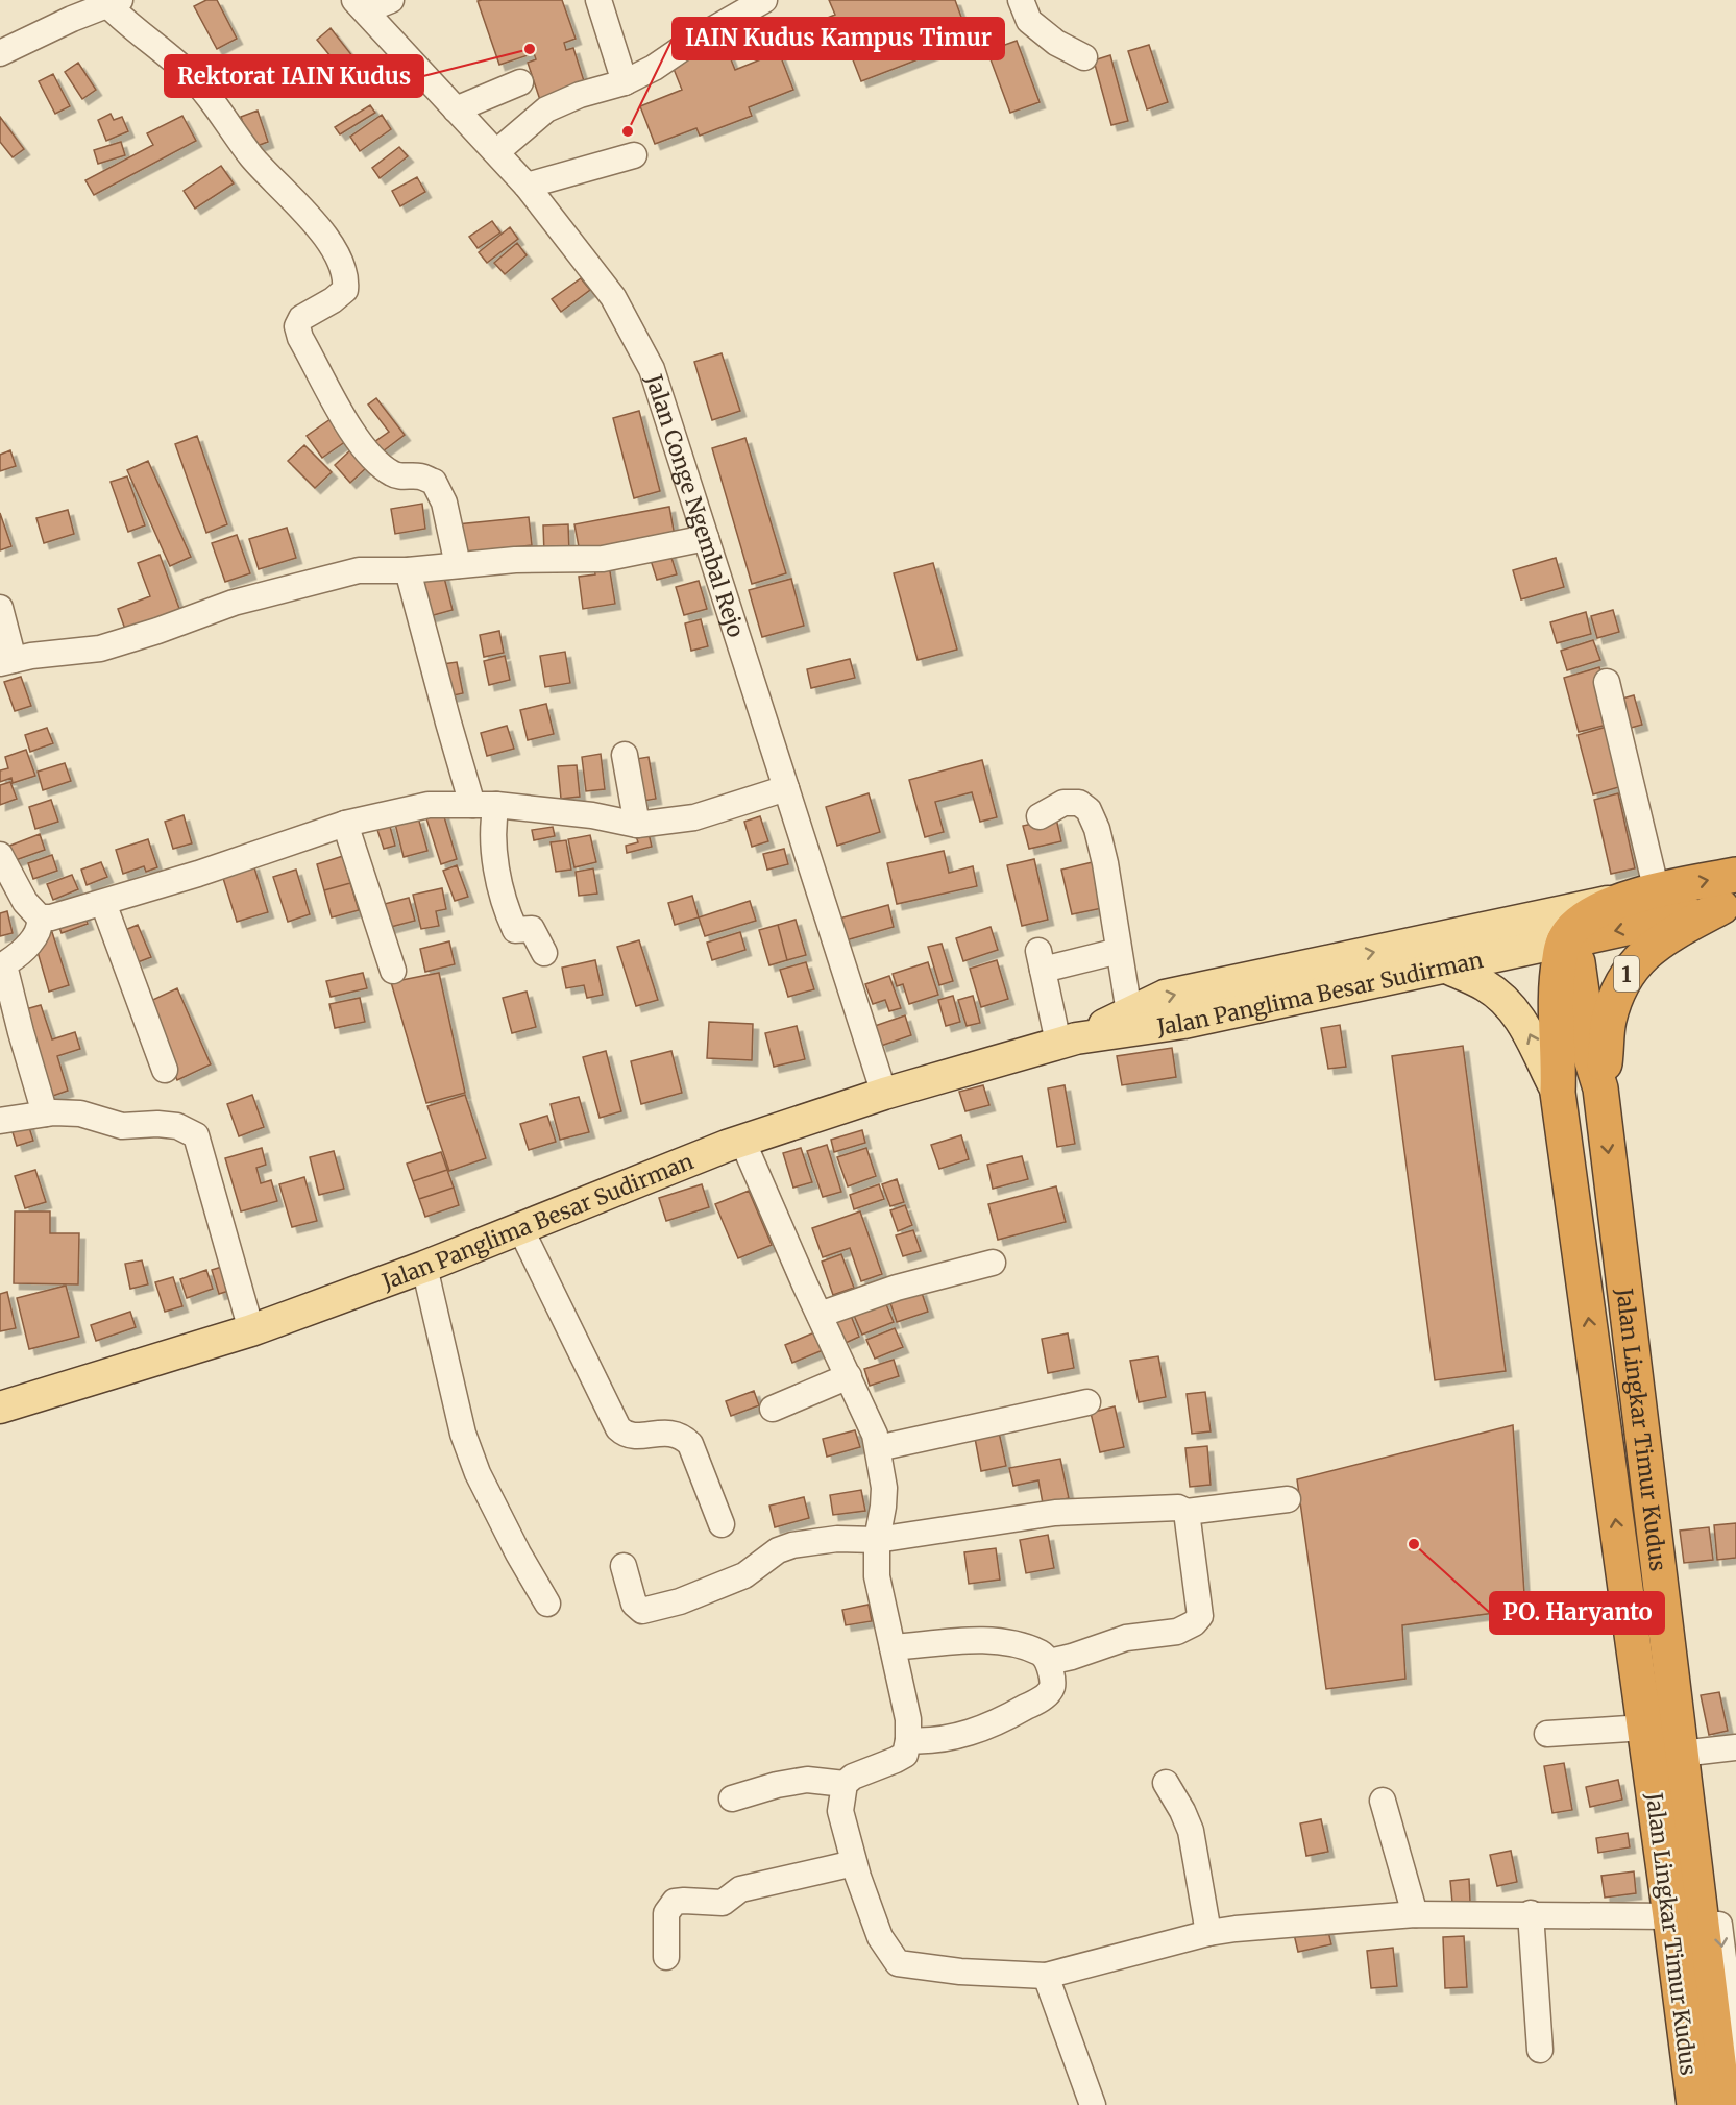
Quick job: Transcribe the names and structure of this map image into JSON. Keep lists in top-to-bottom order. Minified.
{"streets":{"highway":["1","Jalan Lingkar Timur Kudus"],"main road":["Jalan Panglima Besar Sudirman"],"street":["Jalan Conge Ngembal Rejo"]},"crossings":[["Jalan Conge Ngembal Rejo","Jalan Panglima Besar Sudirman"],["1","Jalan Panglima Besar Sudirman"],["1","Jalan Lingkar Timur Kudus"],["Jalan Panglima Besar Sudirman","Jalan Lingkar Timur Kudus"]],"places":["Rektorat IAIN Kudus","IAIN Kudus Kampus Timur","PO. Haryanto"]}
